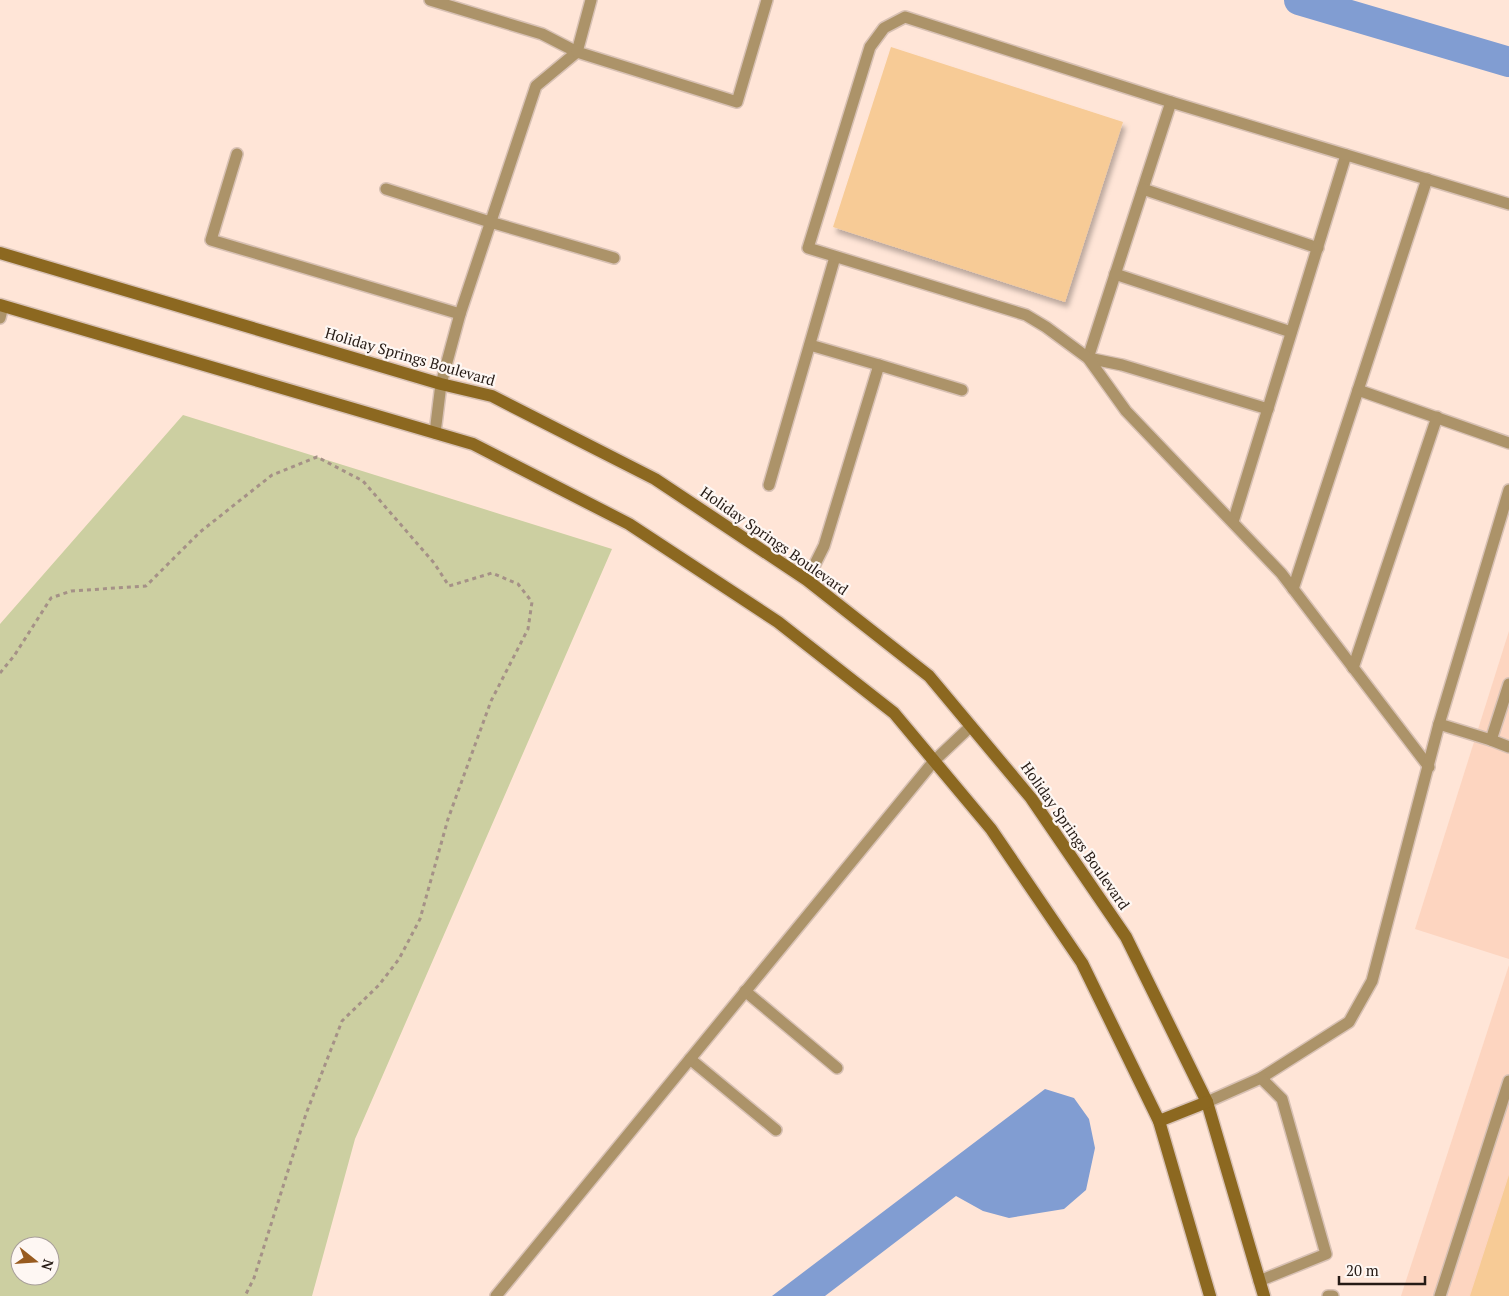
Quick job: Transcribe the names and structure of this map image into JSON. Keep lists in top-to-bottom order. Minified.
{"streets":{"street":["Holiday Springs Boulevard"]},"scale_bar":"20 m","north":"right"}
